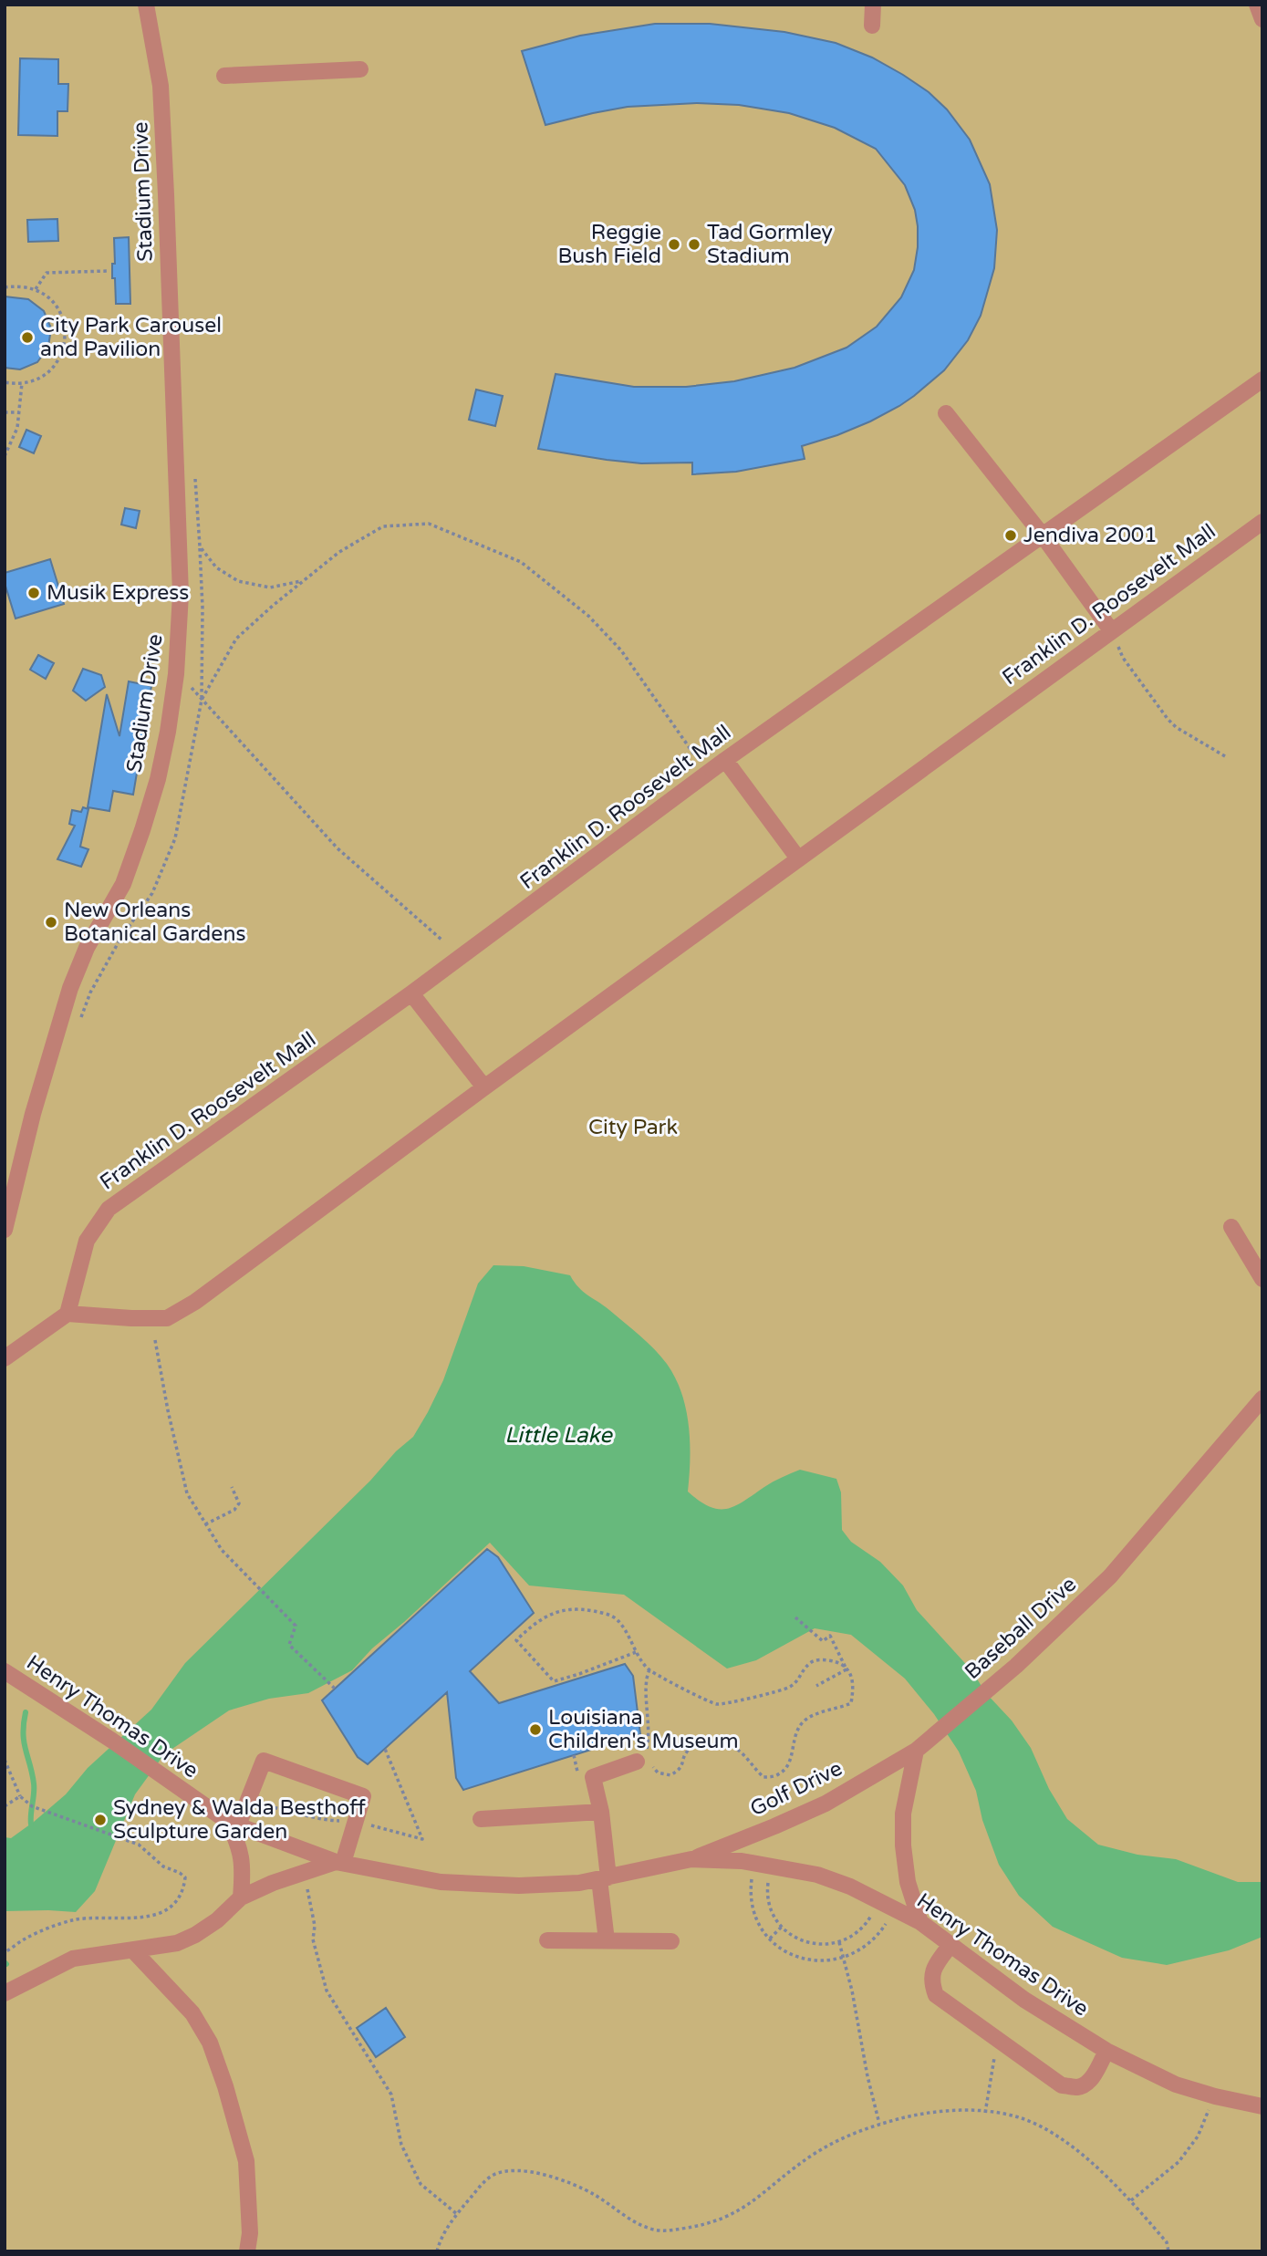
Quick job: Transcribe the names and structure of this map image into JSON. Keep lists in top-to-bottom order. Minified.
{"streets":{"street":["Stadium Drive","Franklin D. Roosevelt Mall","Baseball Drive","Henry Thomas Drive","Golf Drive"]},"crossings":[["Baseball Drive","Golf Drive"],["Henry Thomas Drive","Golf Drive"]],"water":["Little Lake"],"parks":["City Park"],"places":["Reggie Bush Field","Tad Gormley Stadium","City Park Carousel and Pavilion","Jendiva 2001","Musik Express","New Orleans Botanical Gardens","Louisiana Children's Museum","Sydney & Walda Besthoff Sculpture Garden"]}
